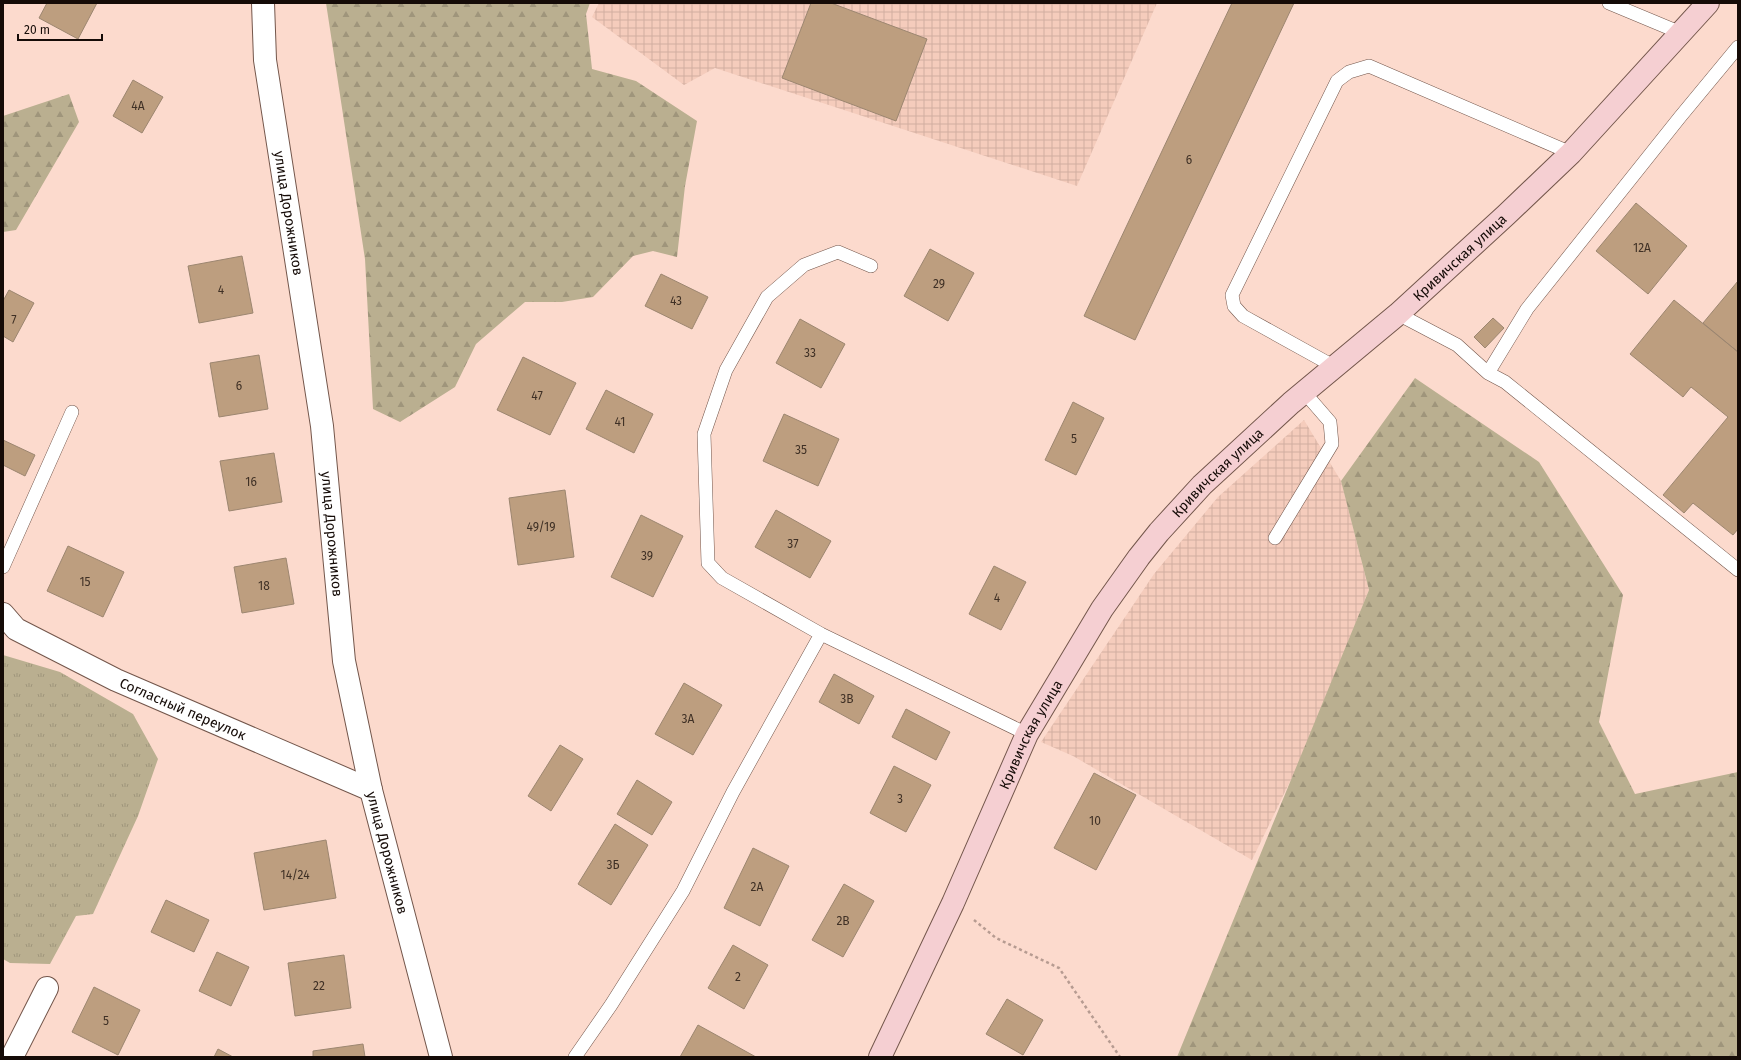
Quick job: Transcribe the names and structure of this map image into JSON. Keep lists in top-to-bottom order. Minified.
{"streets":{"street":["улица Дорожников","Кривичская улица","Согласный переулок"]},"crossings":[["улица Дорожников","Согласный переулок"]],"house_numbers":["4А","6","12А","29","4","43","7","33","6","47","41","5","35","16","49/19","37","39","15","18","4","3В","3А","3","10","3Б","14/24","2А","2В","2","22","5"],"scale_bar":"20 m"}
